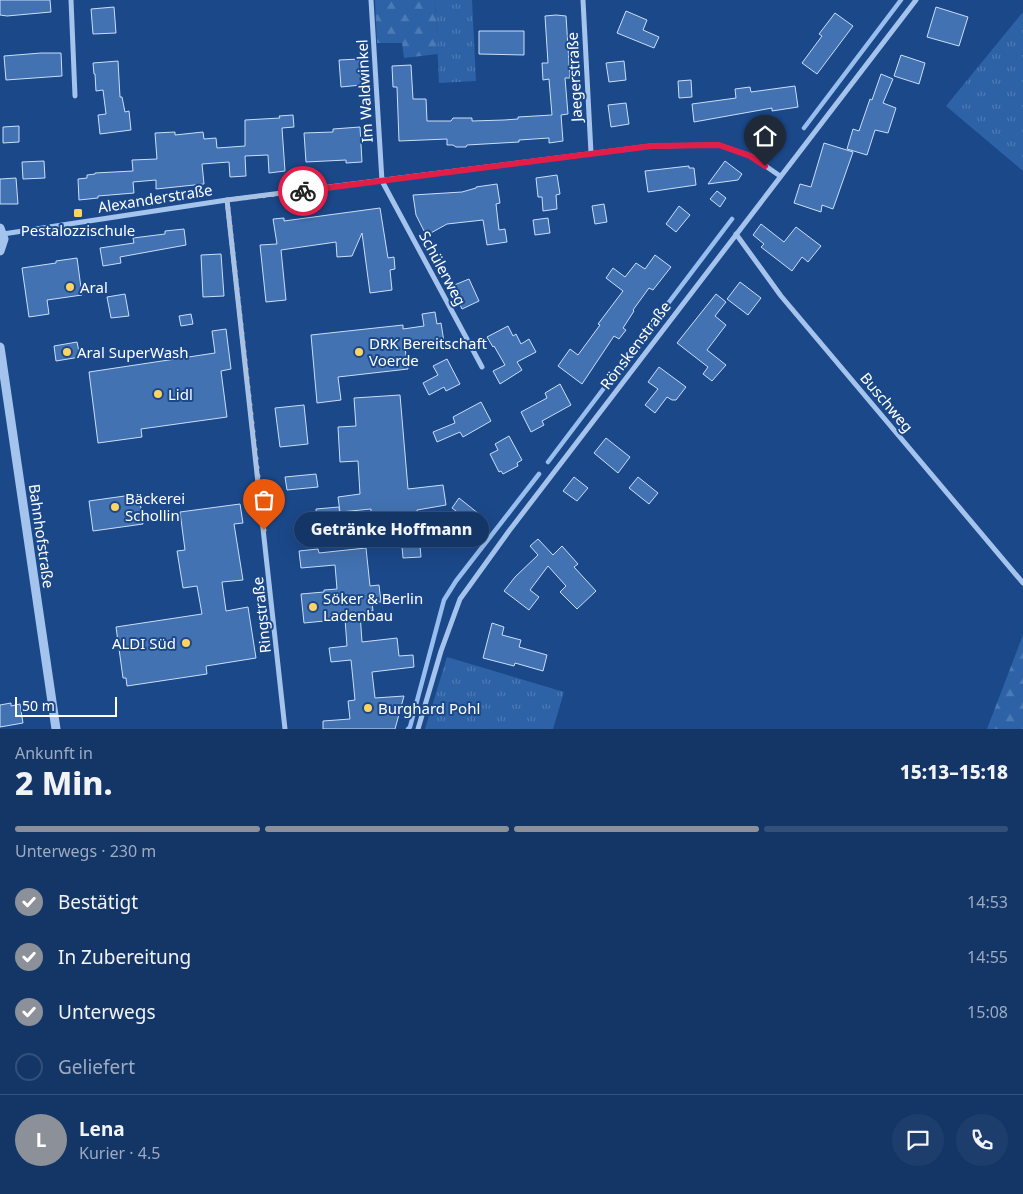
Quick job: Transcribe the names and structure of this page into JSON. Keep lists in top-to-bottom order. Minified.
{"streets":{"street":["Jaegerstraße","Im Waldwinkel","Alexanderstraße","Schülerweg","Rönskenstraße","Buschweg","Bahnhofstraße","Ringstraße"]},"crossings":[["Jaegerstraße","Alexanderstraße"],["Im Waldwinkel","Alexanderstraße"],["Im Waldwinkel","Schülerweg"],["Alexanderstraße","Schülerweg"],["Alexanderstraße","Rönskenstraße"],["Alexanderstraße","Ringstraße"],["Rönskenstraße","Buschweg"]],"places":{"transit":["Pestalozzischule"],"other":["Aral","Aral SuperWash","DRK Bereitschaft Voerde","Lidl","Bäckerei Schollin","Getränke Hoffmann","Söker & Berlin Ladenbau","ALDI Süd","Burghard Pohl"]},"scale_bar":"50 m","page":{"bubble":"Getränke Hoffmann","scale":"50 m","heading":["2 Min.","Ankunft in","15:13–15:18"],"panel":["Lena","Kurier · 4.5"],"bar":"Unterwegs · 230 m","list":[["Bestätigt","14:53"],["In Zubereitung","14:55"],["Unterwegs","15:08"],"Geliefert"],"round":"L"}}
